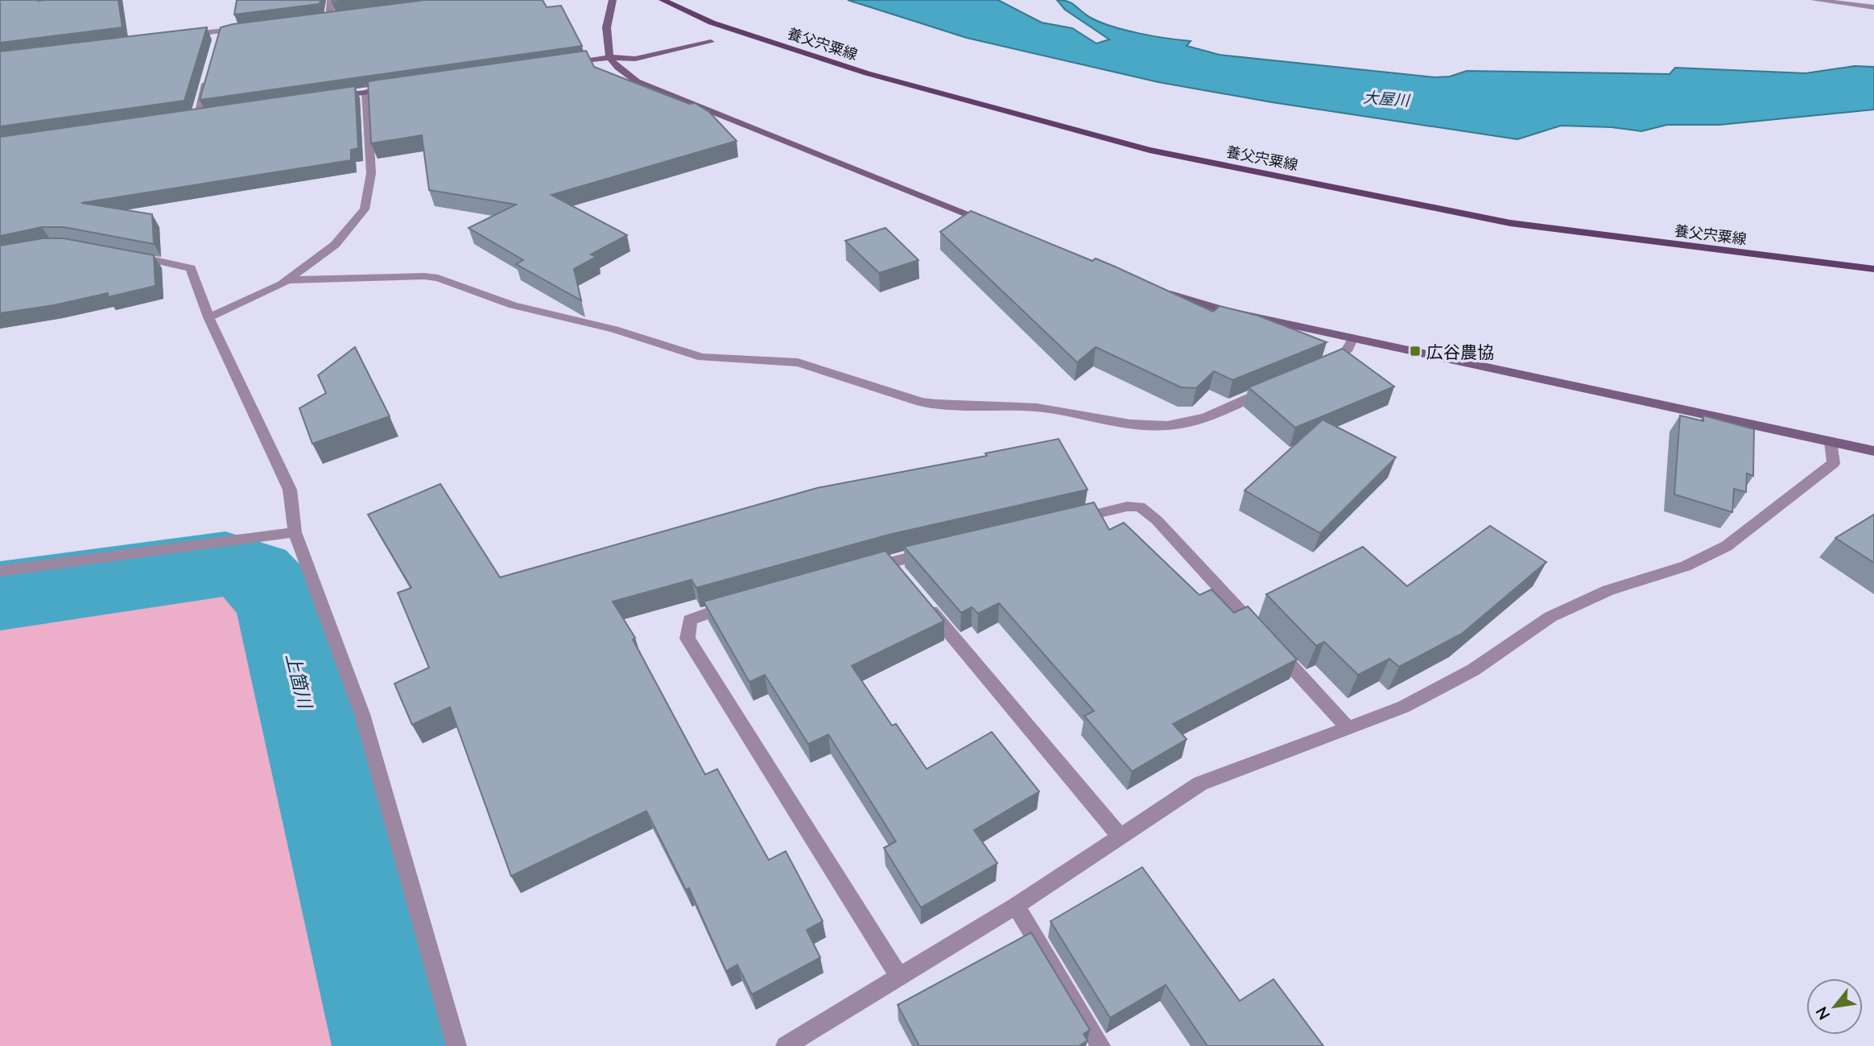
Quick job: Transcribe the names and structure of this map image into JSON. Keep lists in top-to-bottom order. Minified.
{"streets":{"main road":["養父宍粟線"]},"water":["大屋川","上箇川"],"places":{"transit":["広谷農協"]},"north":"bottom left"}
